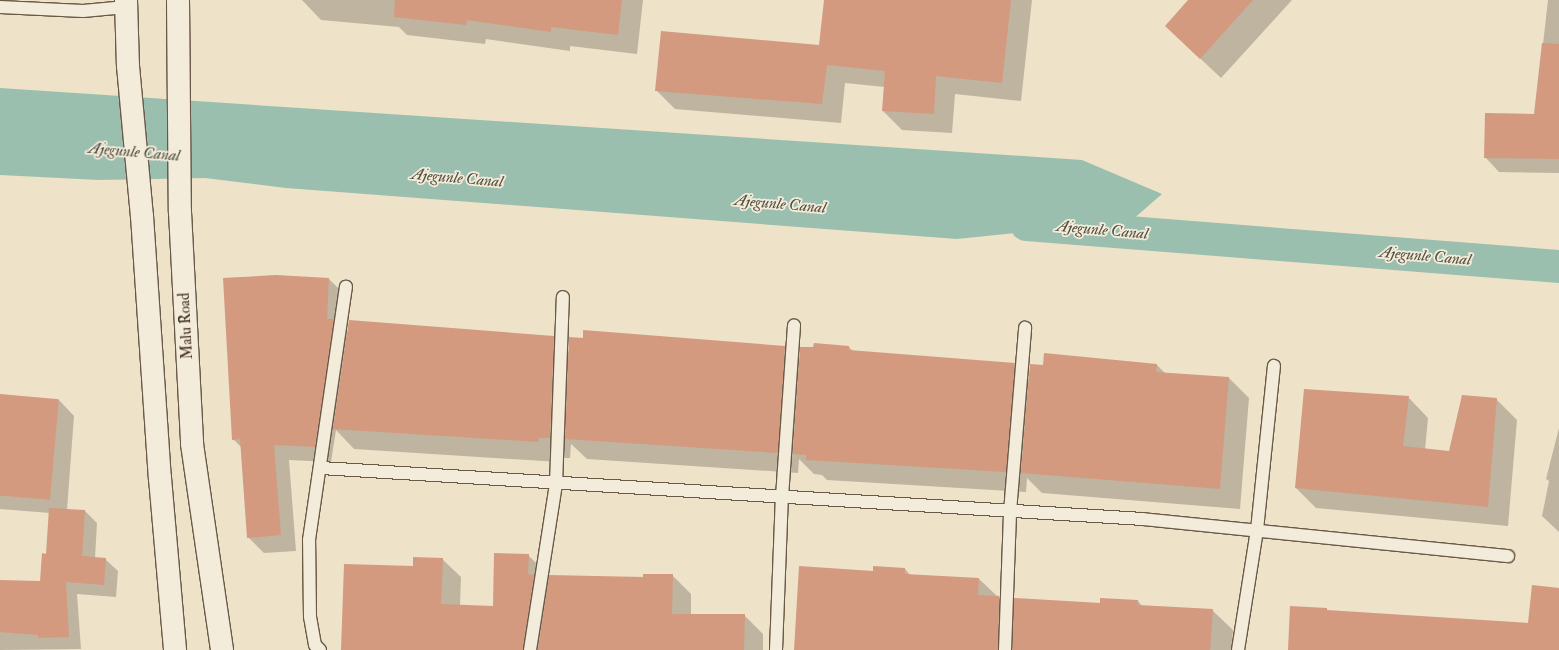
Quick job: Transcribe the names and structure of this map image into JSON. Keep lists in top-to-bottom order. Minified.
{"streets":{"main road":["Malu Road"]},"water":["Ajegunle Canal"]}
